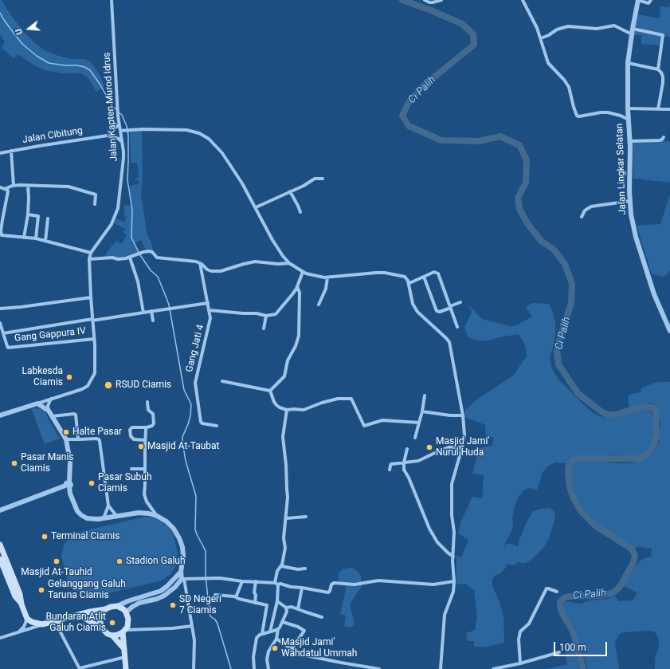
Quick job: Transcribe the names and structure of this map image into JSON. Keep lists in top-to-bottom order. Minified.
{"streets":{"street":["Jalan Kapten Murod Idrus","Jalan Cibitung","Jalan Lingkar Selatan","Gang Gappura IV","Gang Jati 4"]},"crossings":[["Jalan Kapten Murod Idrus","Gang Gappura IV"]],"water":["Ci Palih"],"places":["Labkesda Ciamis","RSUD Ciamis","Halte Pasar","Masjid At-Taubat","Masjid Jami' Nurul Huda","Pasar Manis Ciamis","Pasar Subuh Ciamis","Terminal Ciamis","Masjid At-Tauhid","Stadion Galuh","Gelanggang Galuh Taruna Ciamis","SD Negeri 7 Ciamis","Bundaran Atlit Galuh Ciamis","Masjid Jami' Wahdatul Ummah"],"scale_bar":"100 m","north":"left"}
